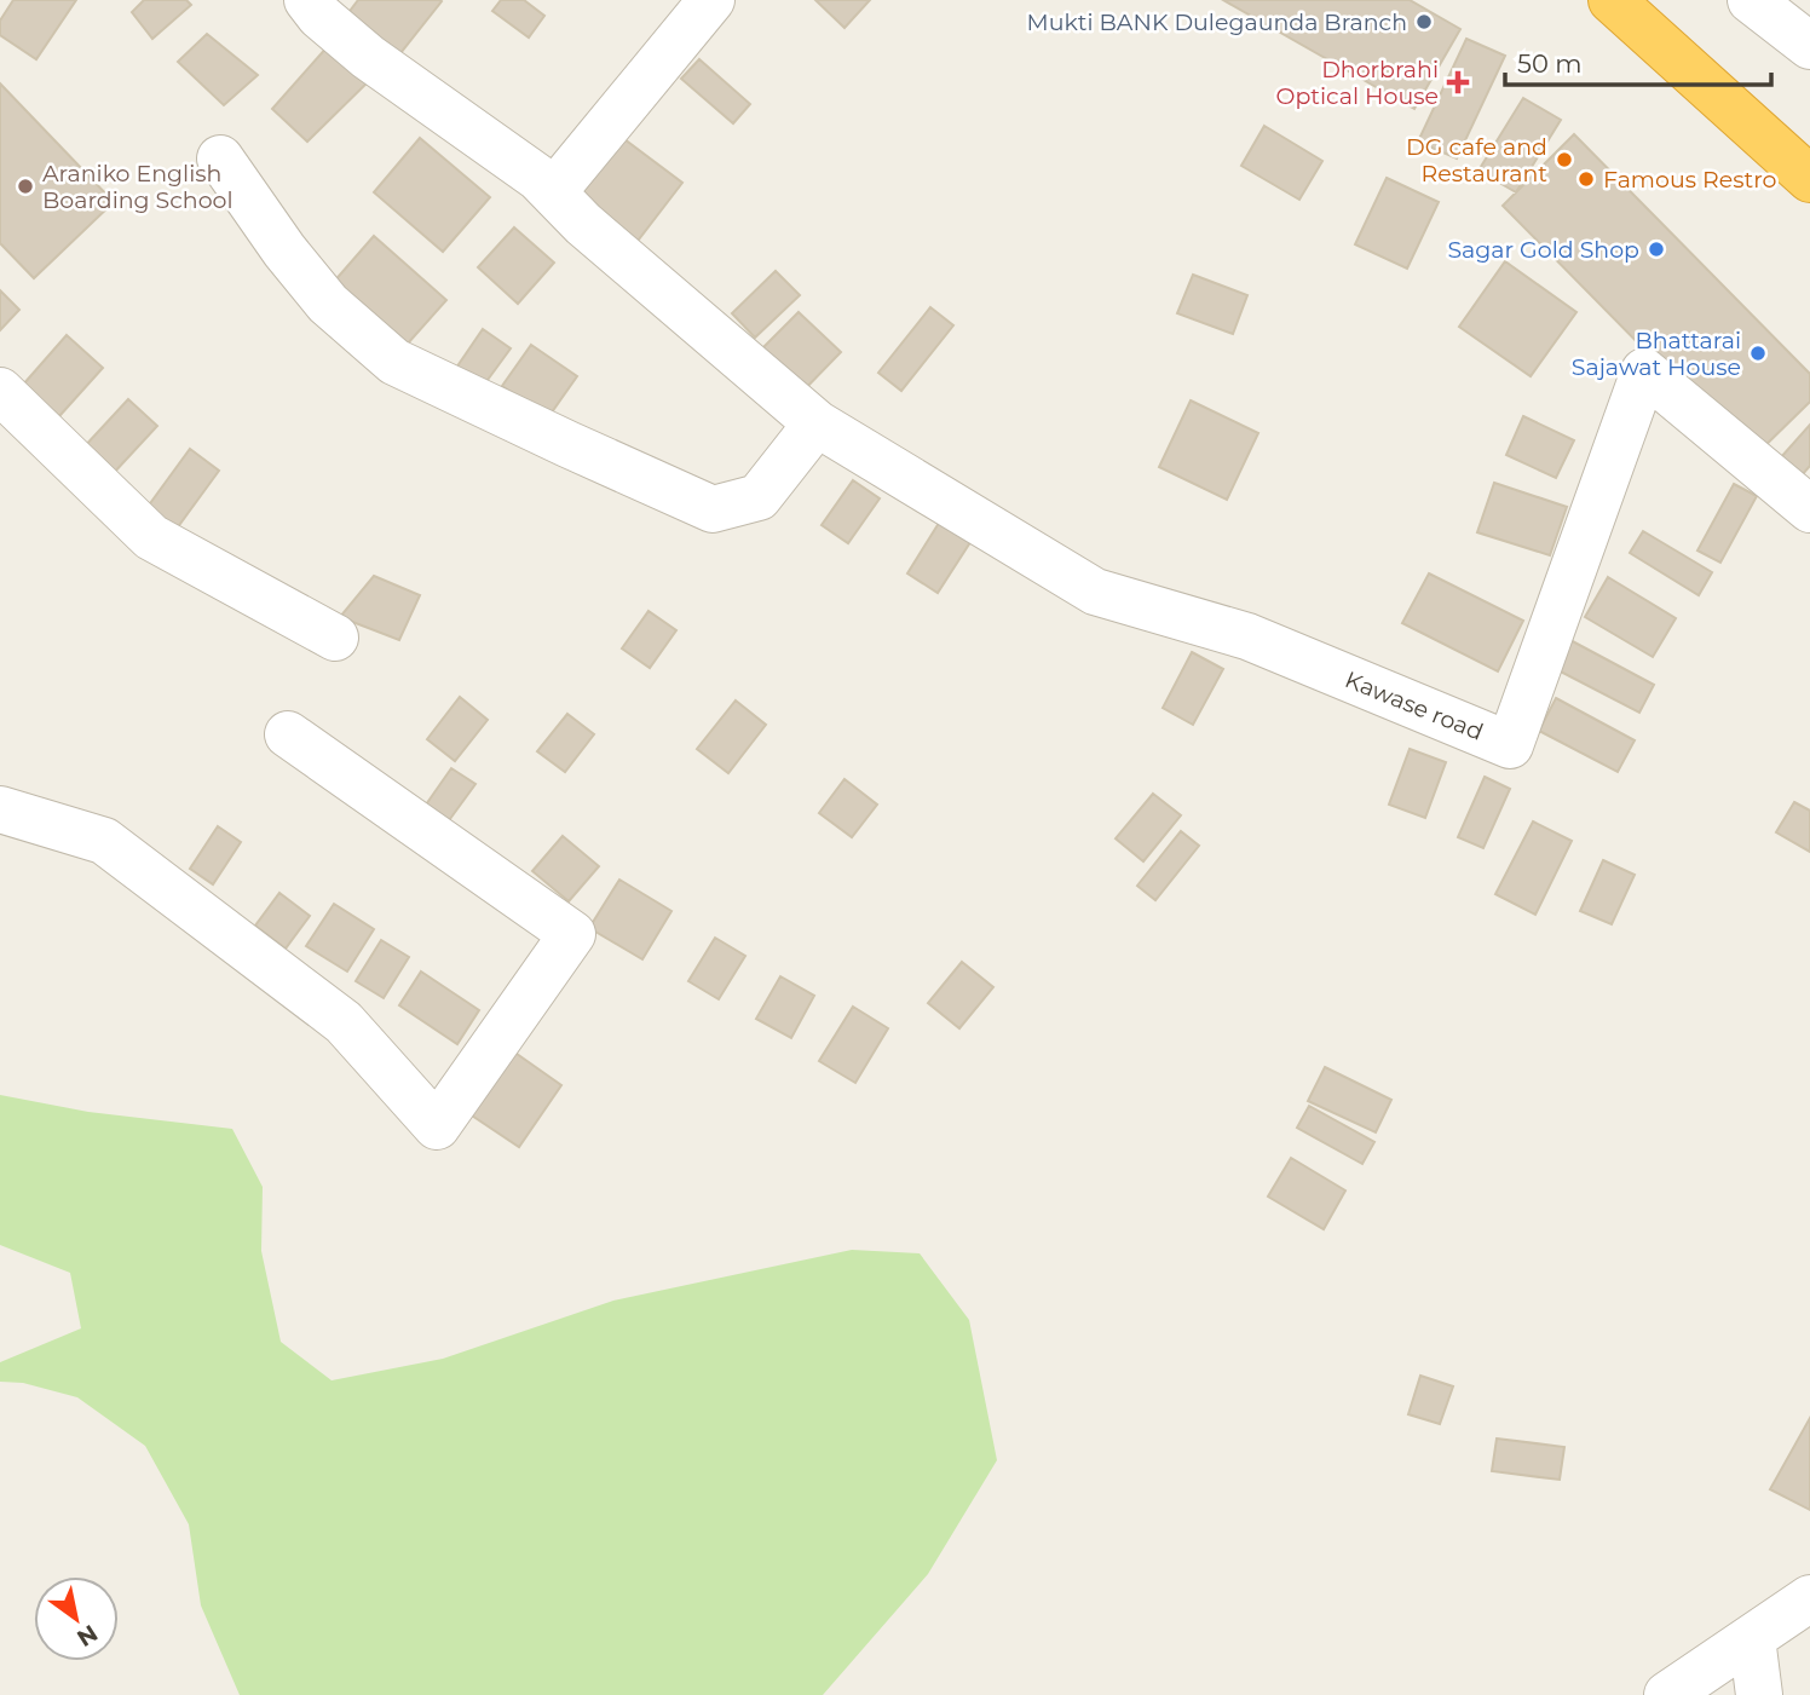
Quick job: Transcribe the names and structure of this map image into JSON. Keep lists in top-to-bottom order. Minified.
{"streets":{"street":["Kawase road"]},"places":{"other":["Mukti BANK Dulegaunda Branch","DG cafe and Restaurant","Famous Restro","Araniko English Boarding School","Sagar Gold Shop","Bhattarai Sajawat House"],"health":["Dhorbrahi Optical House"]},"scale_bar":"50 m","north":"bottom right"}
